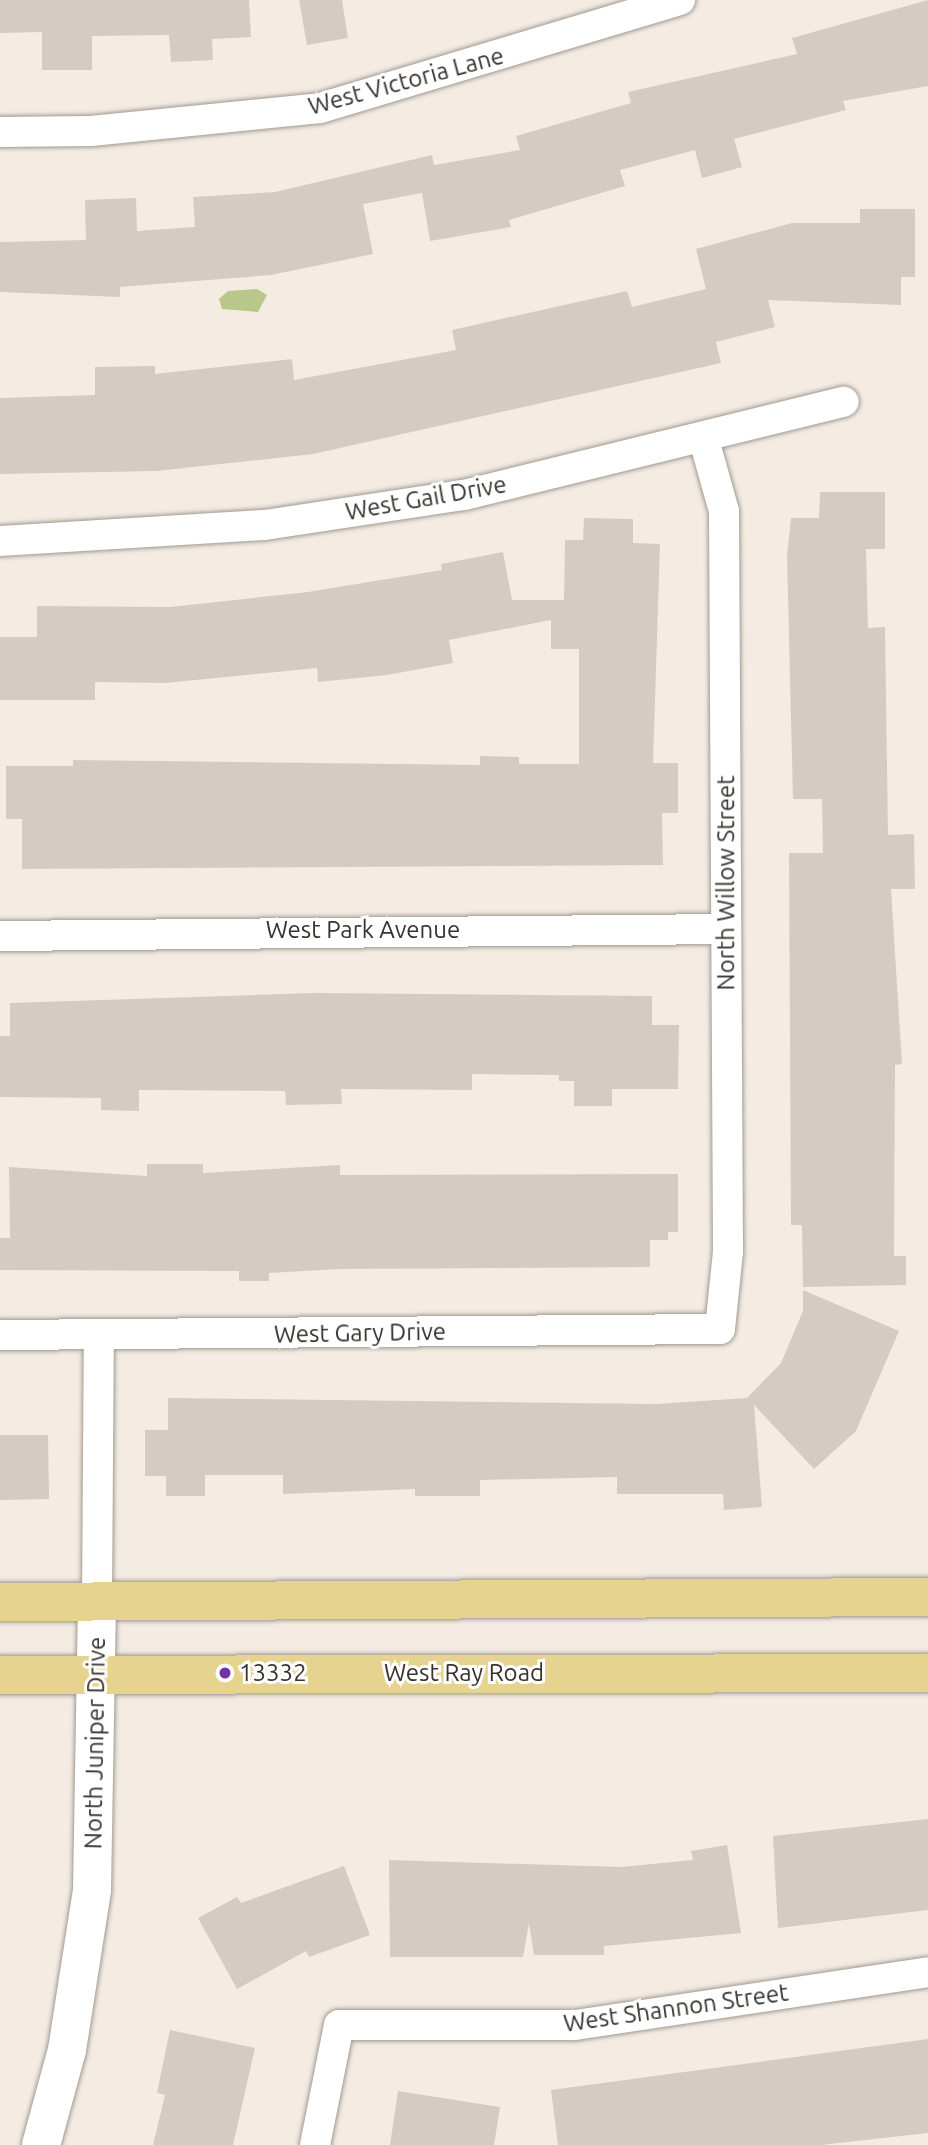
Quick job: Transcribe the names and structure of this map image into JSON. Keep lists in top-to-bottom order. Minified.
{"streets":{"main road":["West Ray Road"],"street":["West Victoria Lane","West Gail Drive","North Willow Street","West Park Avenue","West Gary Drive","North Juniper Drive","West Shannon Street"]},"crossings":[["West Gail Drive","North Willow Street"],["North Willow Street","West Park Avenue"],["North Willow Street","West Gary Drive"],["West Gary Drive","North Juniper Drive"],["West Ray Road","North Juniper Drive"]],"places":["13332"]}
